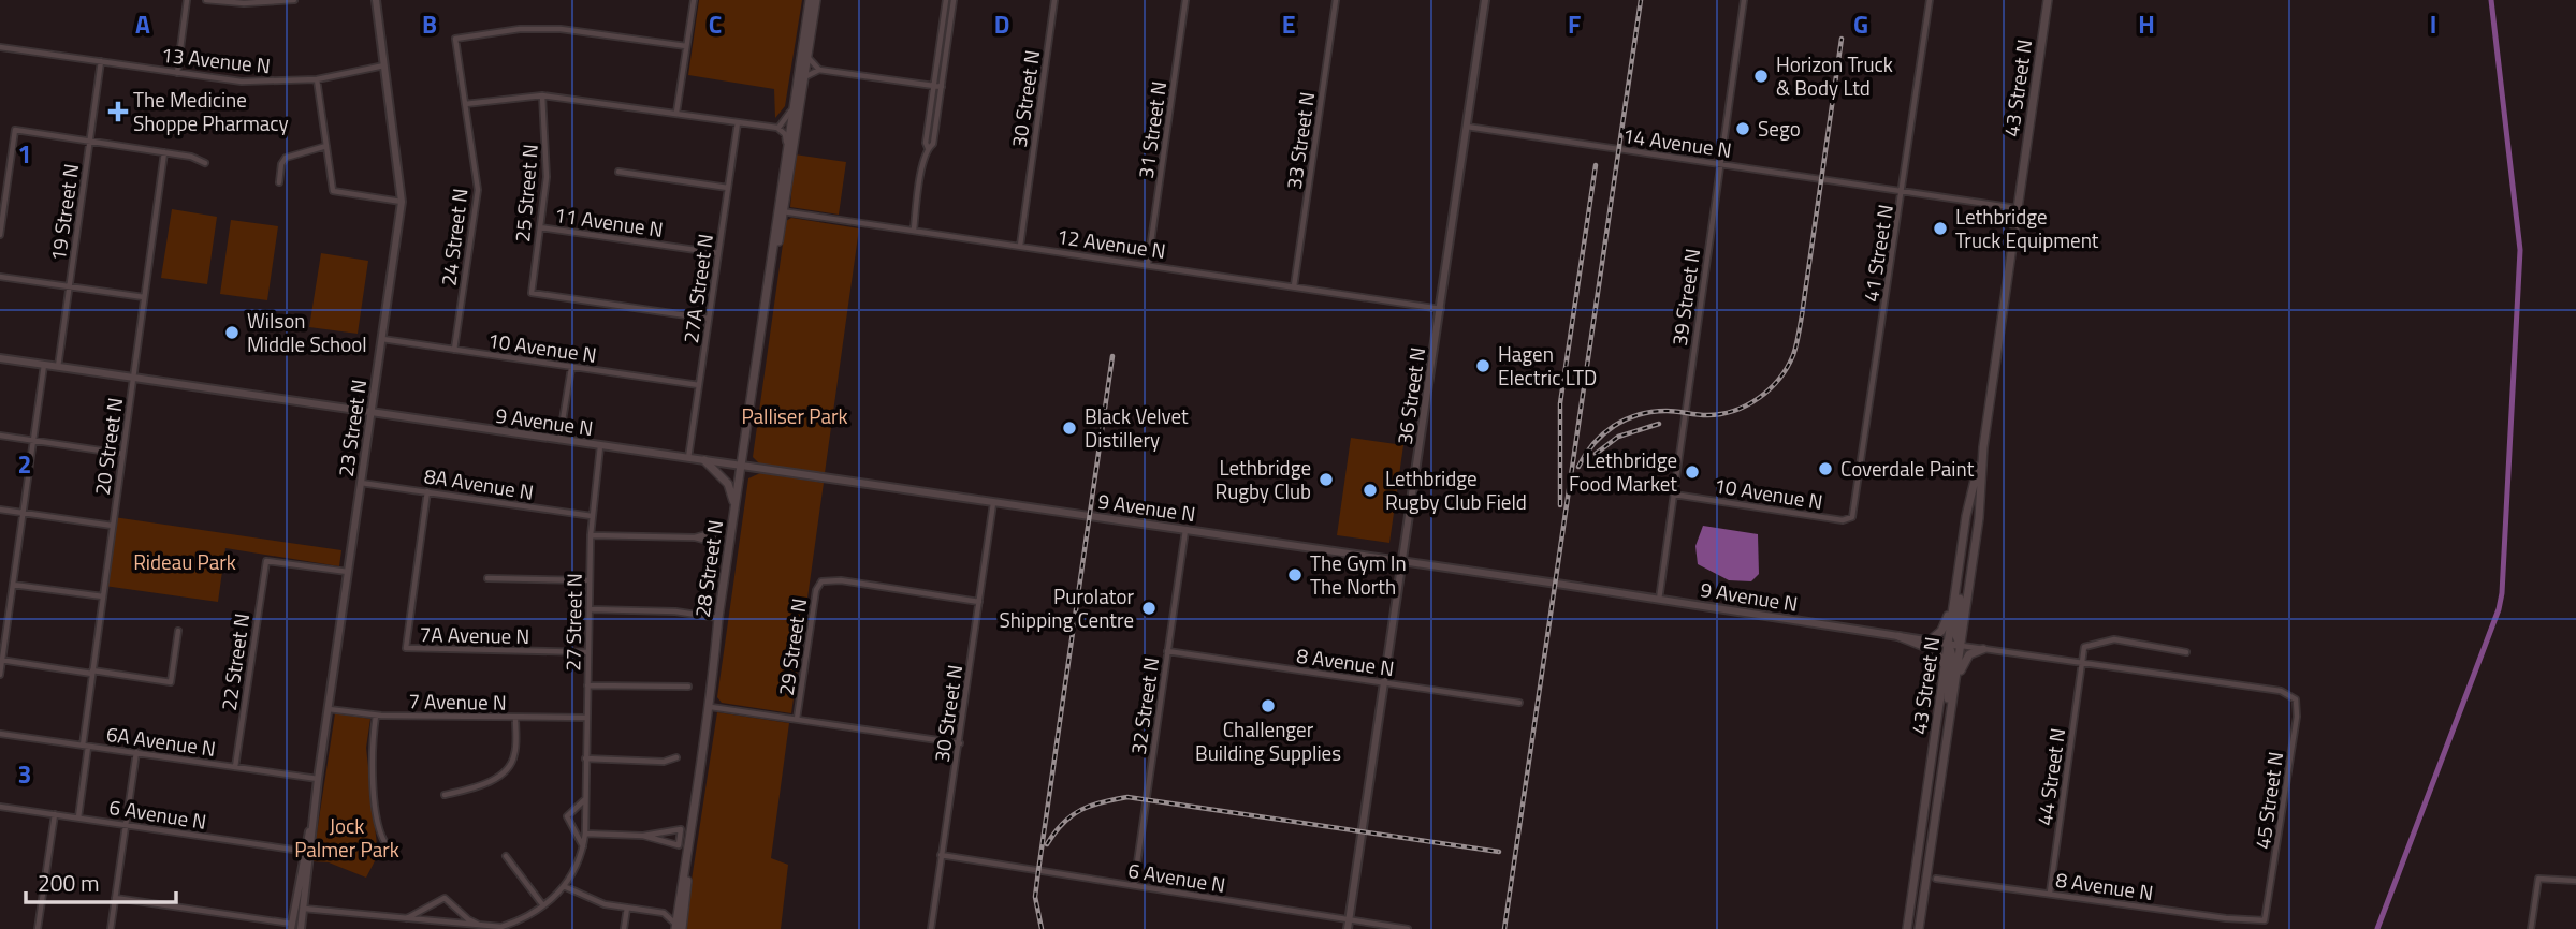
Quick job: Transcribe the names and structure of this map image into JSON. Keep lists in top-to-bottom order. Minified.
{"streets":{"main road":["43 Street N","28 Street N"],"street":["13 Avenue N","30 Street N","31 Street N","33 Street N","14 Avenue N","25 Street N","19 Street N","11 Avenue N","24 Street N","12 Avenue N","41 Street N","27A Street N","39 Street N","10 Avenue N","36 Street N","9 Avenue N","23 Street N","20 Street N","8A Avenue N","27 Street N","7A Avenue N","29 Street N","22 Street N","8 Avenue N","7 Avenue N","32 Street N","6A Avenue N","44 Street N","45 Street N","6 Avenue N"]},"crossings":[["13 Avenue N","19 Street N"],["13 Avenue N","23 Street N"],["43 Street N","14 Avenue N"],["43 Street N","9 Avenue N"],["30 Street N","12 Avenue N"],["30 Street N","9 Avenue N"],["30 Street N","29 Street N"],["30 Street N","6 Avenue N"],["31 Street N","12 Avenue N"],["33 Street N","12 Avenue N"],["14 Avenue N","41 Street N"],["14 Avenue N","39 Street N"],["14 Avenue N","36 Street N"],["25 Street N","11 Avenue N"],["25 Street N","27A Street N"],["19 Street N","9 Avenue N"],["11 Avenue N","27A Street N"],["24 Street N","10 Avenue N"],["12 Avenue N","36 Street N"],["12 Avenue N","28 Street N"],["41 Street N","10 Avenue N"],["27A Street N","10 Avenue N"],["27A Street N","9 Avenue N"],["39 Street N","10 Avenue N"],["39 Street N","9 Avenue N"],["10 Avenue N","23 Street N"],["36 Street N","9 Avenue N"],["36 Street N","8 Avenue N"],["36 Street N","6 Avenue N"],["9 Avenue N","23 Street N"],["9 Avenue N","20 Street N"],["9 Avenue N","28 Street N"],["9 Avenue N","27 Street N"],["9 Avenue N","32 Street N"],["9 Avenue N","44 Street N"],["9 Avenue N","45 Street N"],["23 Street N","8A Avenue N"],["23 Street N","22 Street N"],["23 Street N","7 Avenue N"],["23 Street N","6A Avenue N"],["23 Street N","6 Avenue N"],["20 Street N","6A Avenue N"],["20 Street N","6 Avenue N"],["8A Avenue N","27 Street N"],["8A Avenue N","7A Avenue N"],["27 Street N","7A Avenue N"],["27 Street N","7 Avenue N"],["22 Street N","6A Avenue N"],["8 Avenue N","32 Street N"],["8 Avenue N","44 Street N"],["8 Avenue N","45 Street N"],["32 Street N","6 Avenue N"]],"parks":["Palliser Park","Rideau Park","Jock Palmer Park"],"places":{"other":["Horizon Truck & Body Ltd","Sego","Lethbridge Truck Equipment","Wilson Middle School","Hagen Electric LTD","Black Velvet Distillery","Coverdale Paint","Lethbridge Food Market","Lethbridge Rugby Club","Lethbridge Rugby Club Field","The Gym In The North","Purolator Shipping Centre","Challenger Building Supplies"],"health":["The Medicine Shoppe Pharmacy"]},"scale_bar":"200 m","grid":{"columns":["A","B","C","D","E","F","G","H","I"],"rows":["1","2","3"]}}
